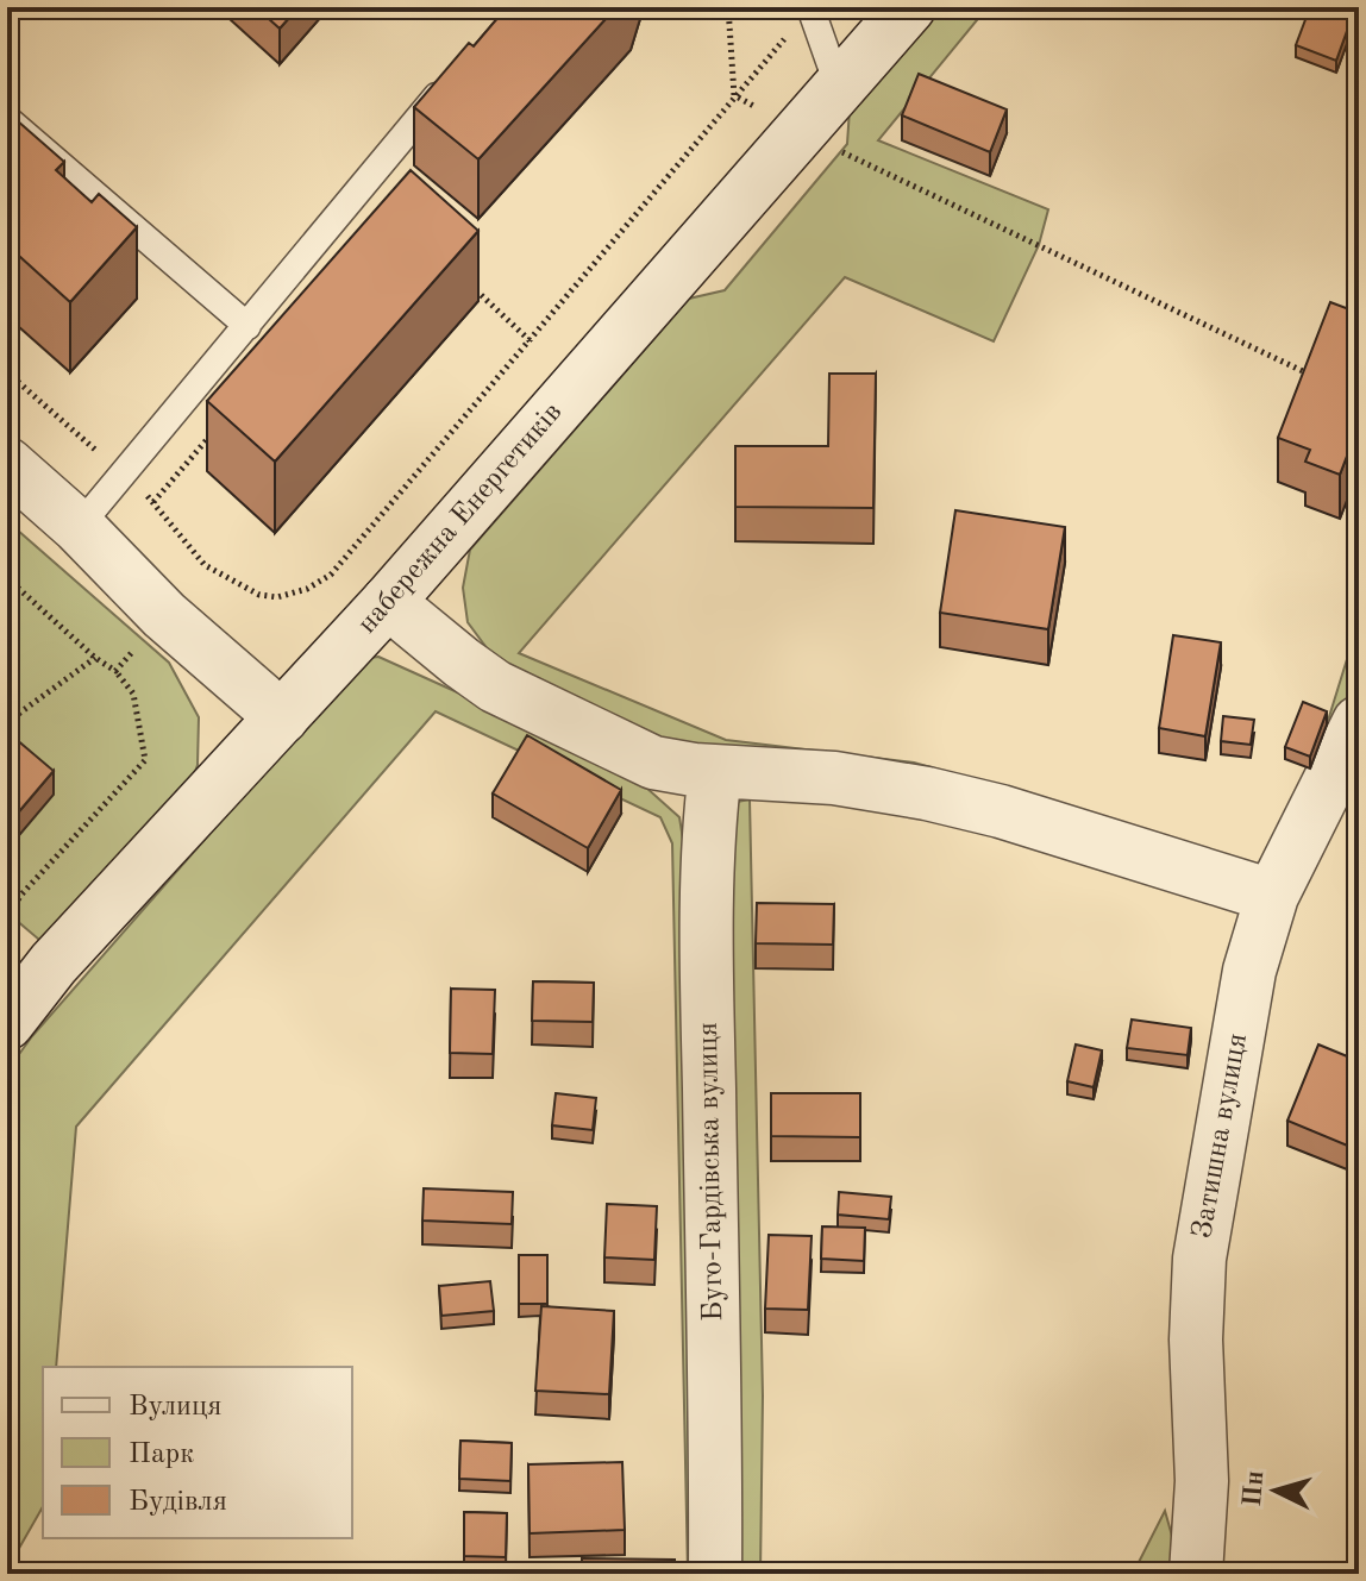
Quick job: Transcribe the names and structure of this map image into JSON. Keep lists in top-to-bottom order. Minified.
{"streets":{"street":["набережна Енергетиків","Затишна вулиця","Буго-Гардівська вулиця"]},"legend":["Вулиця","Парк","Будівля"],"north":"left"}
